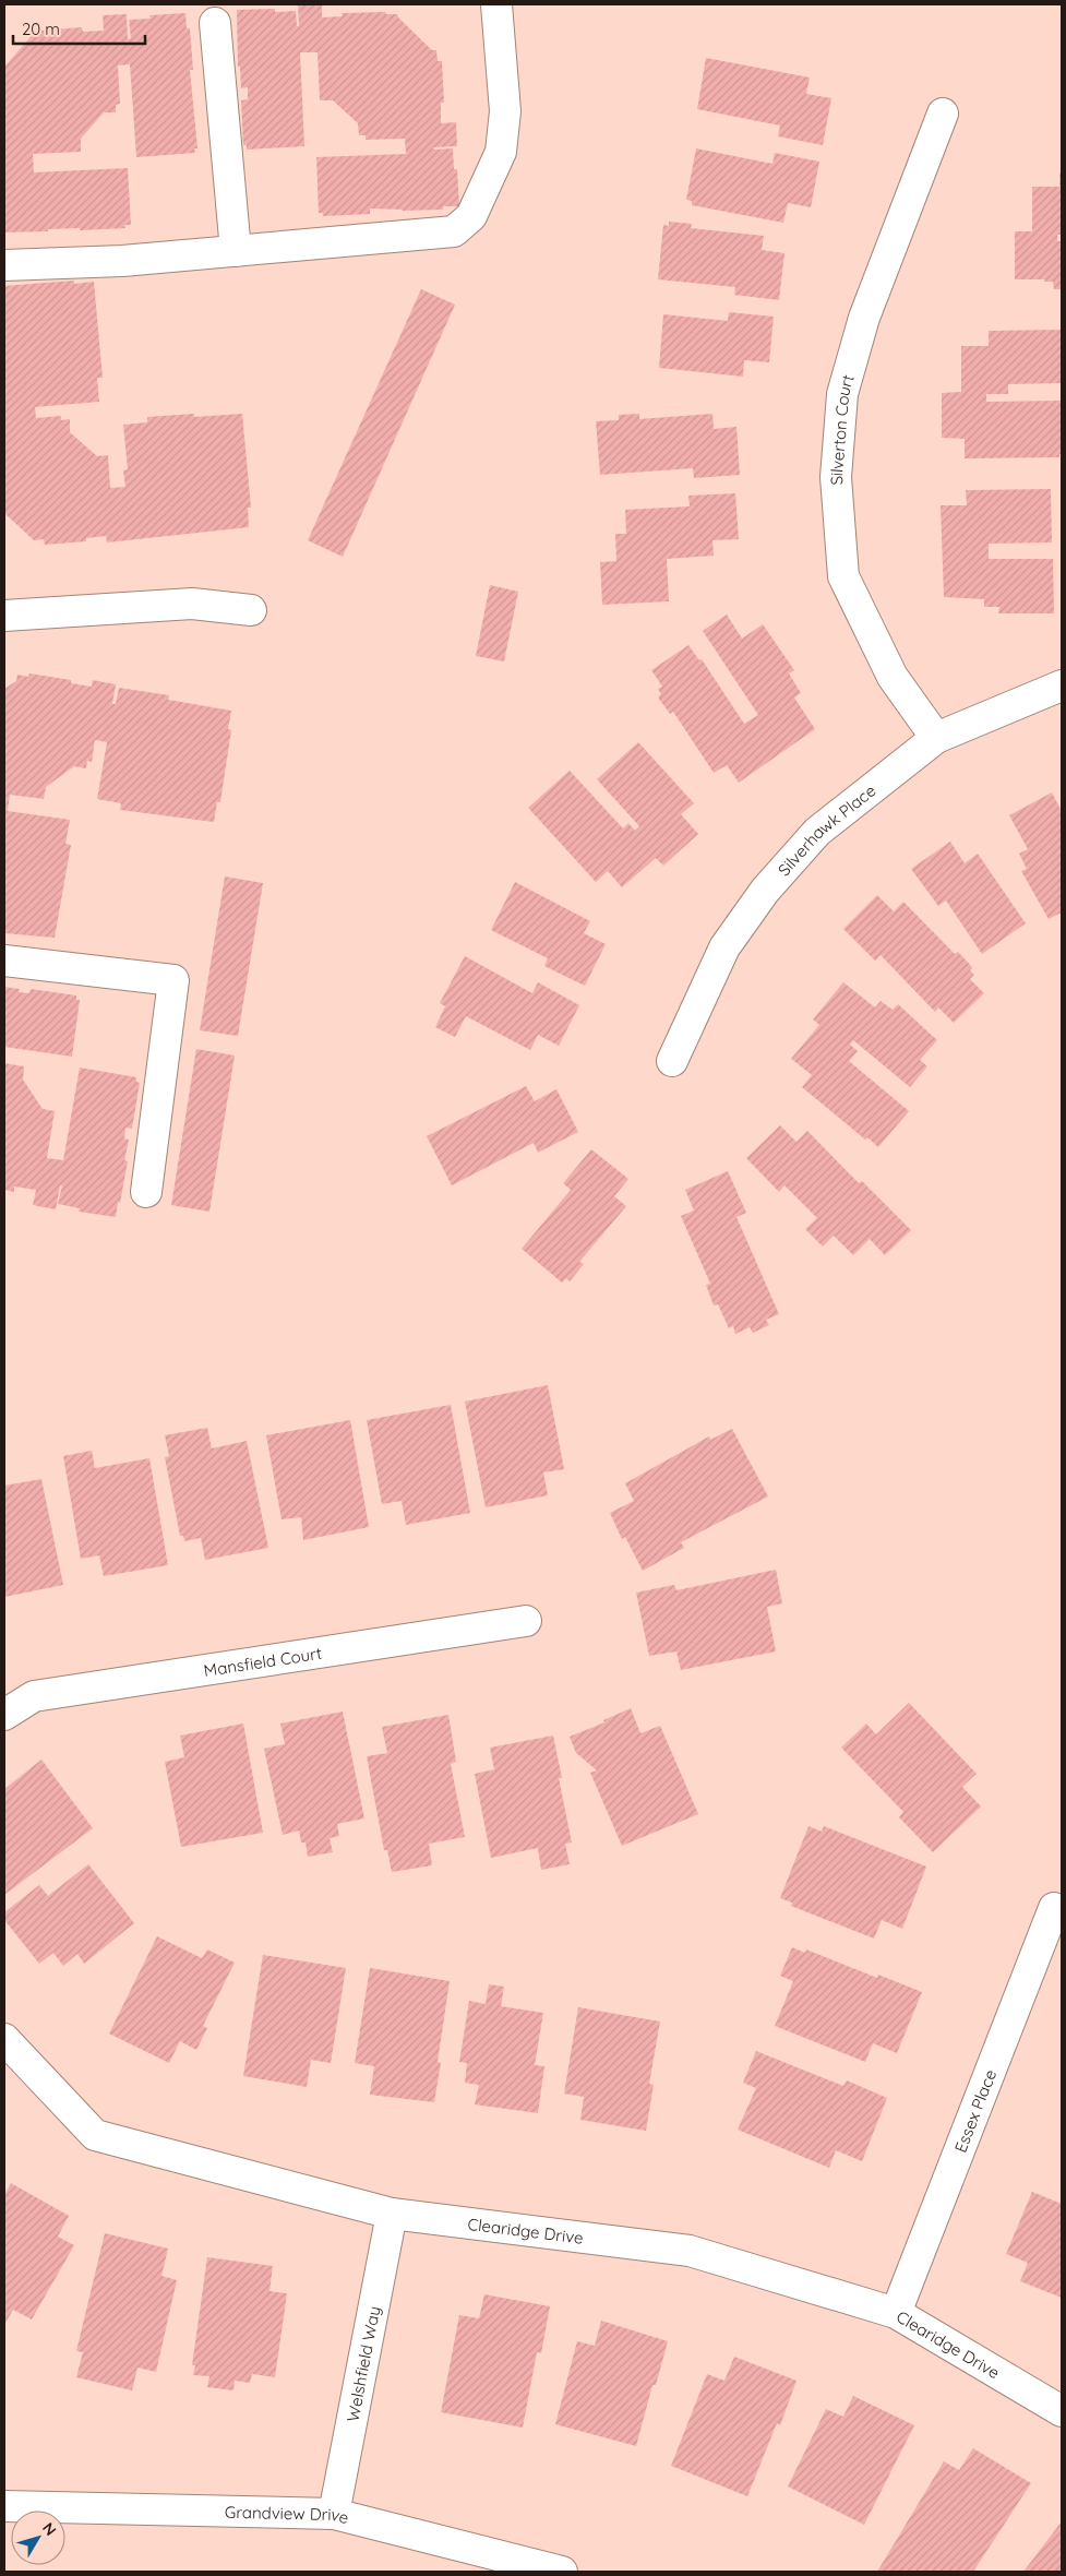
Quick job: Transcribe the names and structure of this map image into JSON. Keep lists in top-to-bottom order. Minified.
{"streets":{"street":["Silverton Court","Silverhawk Place","Mansfield Court","Essex Place","Clearidge Drive","Welshfield Way","Grandview Drive"]},"crossings":[["Silverton Court","Silverhawk Place"],["Essex Place","Clearidge Drive"],["Clearidge Drive","Welshfield Way"],["Welshfield Way","Grandview Drive"]],"scale_bar":"20 m","north":"top right"}
